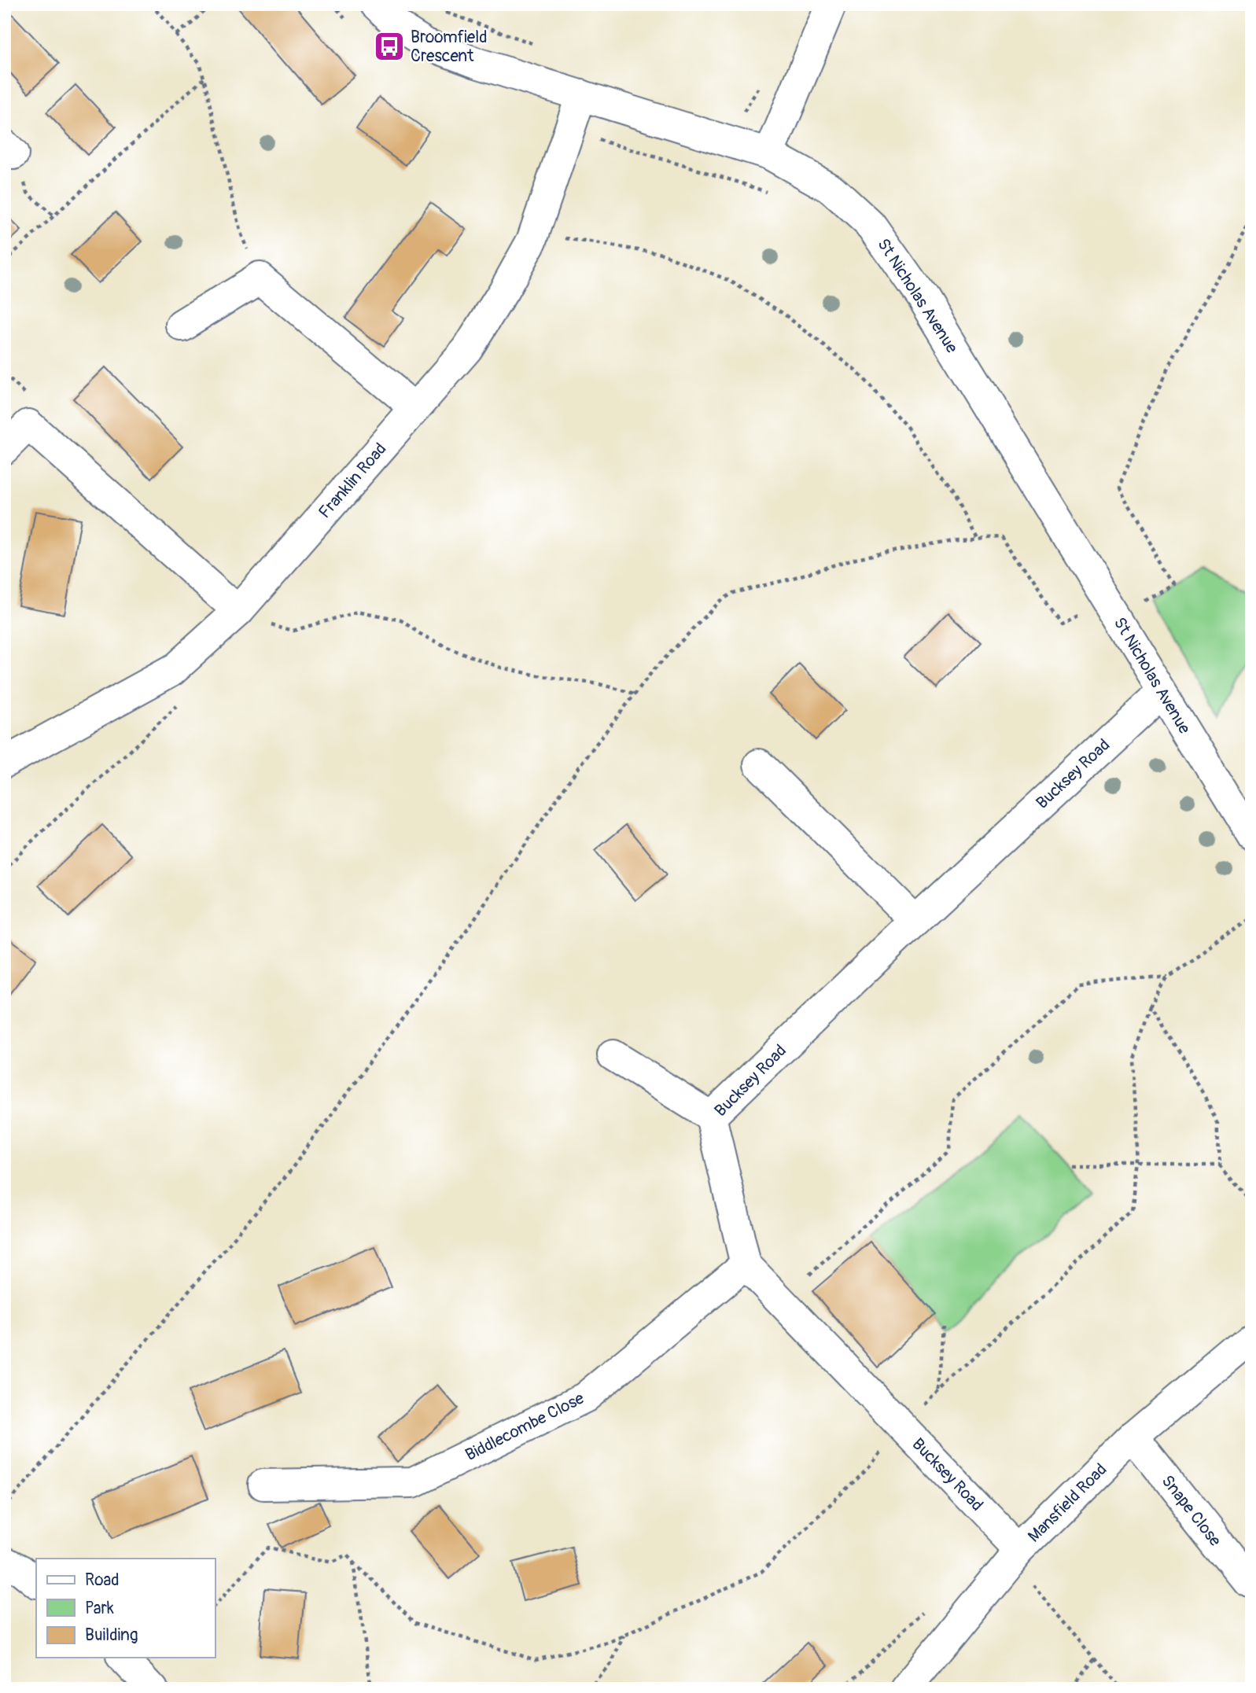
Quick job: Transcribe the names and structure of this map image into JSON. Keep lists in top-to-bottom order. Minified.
{"streets":{"street":["St Nicholas Avenue","Franklin Road","Bucksey Road","Biddlecombe Close","Mansfield Road","Snape Close"]},"crossings":[["St Nicholas Avenue","Franklin Road"],["St Nicholas Avenue","Bucksey Road"],["Bucksey Road","Biddlecombe Close"],["Bucksey Road","Mansfield Road"],["Mansfield Road","Snape Close"]],"places":{"bus stop":["Broomfield Crescent"]},"legend":["Road","Park","Building"]}
